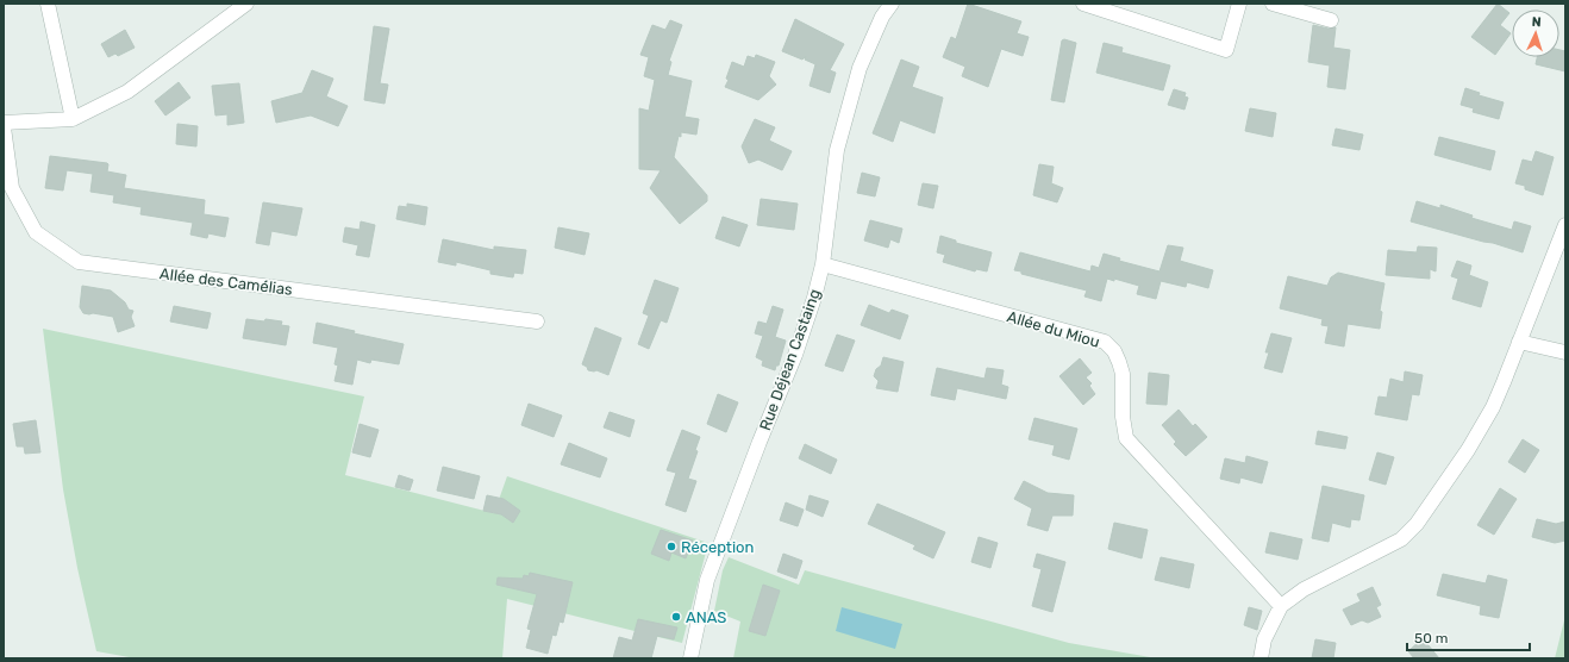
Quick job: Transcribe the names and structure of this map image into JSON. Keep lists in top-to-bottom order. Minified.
{"streets":{"street":["Allée des Camélias","Allée du Miou","Rue Déjean Castaing"]},"crossings":[["Allée du Miou","Rue Déjean Castaing"]],"places":["Réception","ANAS"],"scale_bar":"50 m","north":"top"}
